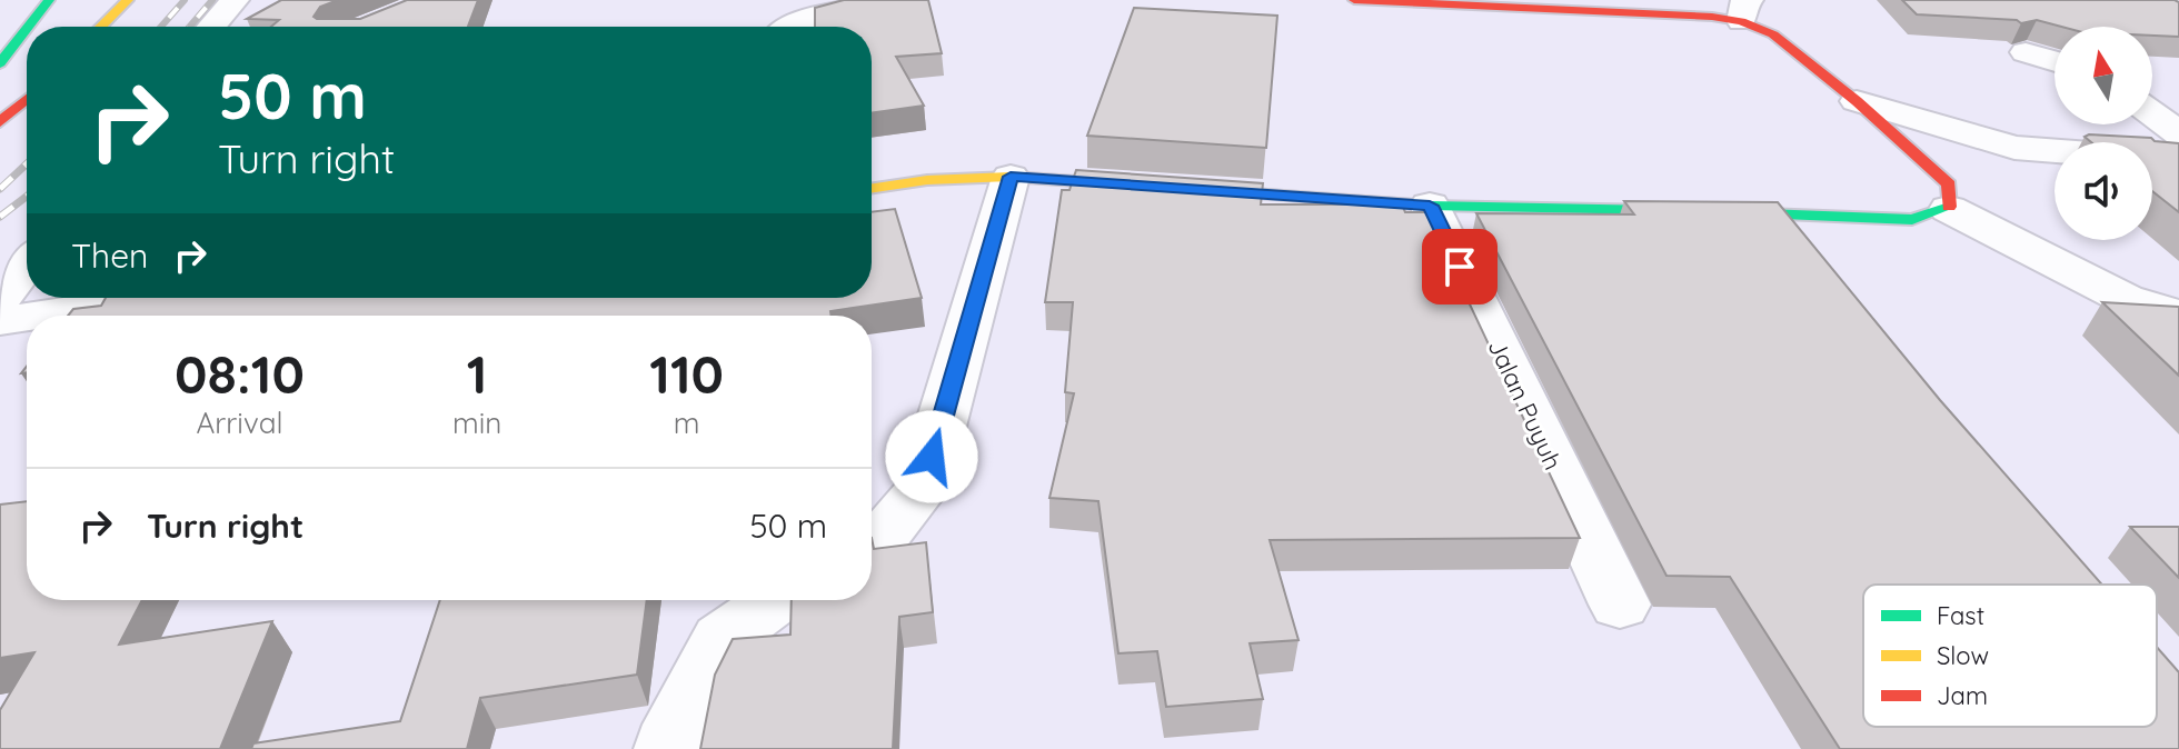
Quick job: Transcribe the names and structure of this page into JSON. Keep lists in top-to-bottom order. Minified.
{"streets":{"street":["Jalan Puyuh"]},"legend":["Fast","Slow","Jam"],"north":"top","page":{"turn":["50 m","Turn right"],"then":"Then","eta":["08:10","Arrival","1","min","110","m"],"list":[{"name":"Turn right","value":"50 m"}]}}
